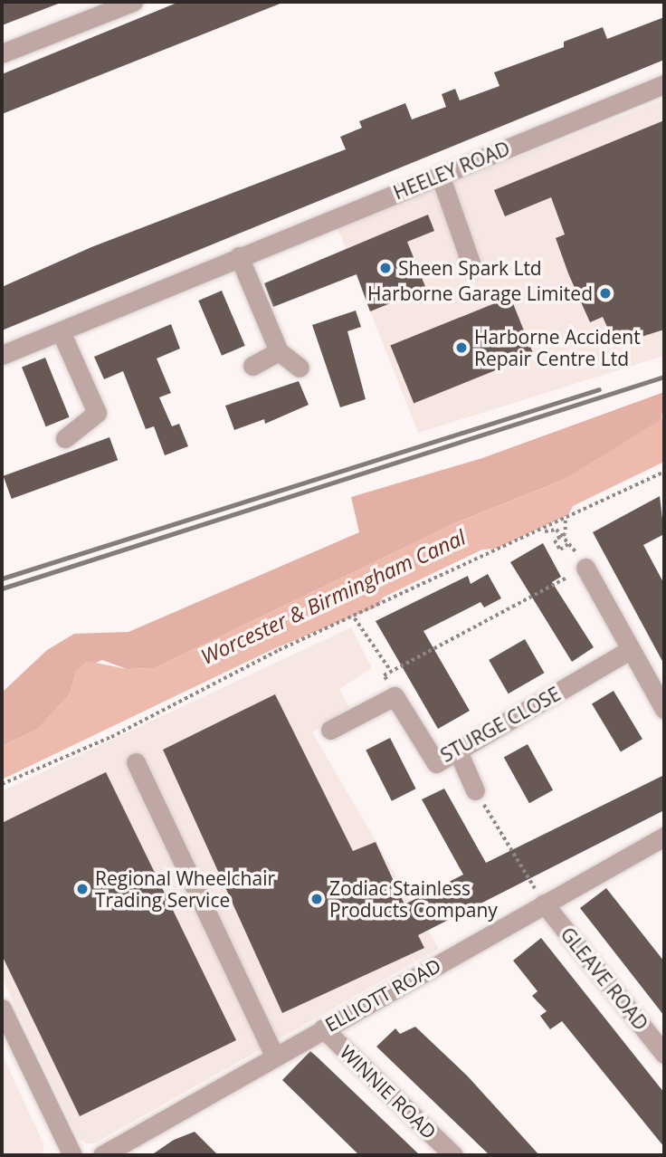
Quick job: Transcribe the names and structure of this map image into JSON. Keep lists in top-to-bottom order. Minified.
{"streets":{"street":["HEELEY ROAD","STURGE CLOSE","GLEAVE ROAD","ELLIOTT ROAD","WINNIE ROAD"]},"crossings":[["GLEAVE ROAD","ELLIOTT ROAD"],["ELLIOTT ROAD","WINNIE ROAD"]],"water":["Worcester & Birmingham Canal"],"places":["Sheen Spark Ltd","Harborne Garage Limited","Harborne Accident Repair Centre Ltd","Regional Wheelchair Trading Service","Zodiac Stainless Products Company"]}
